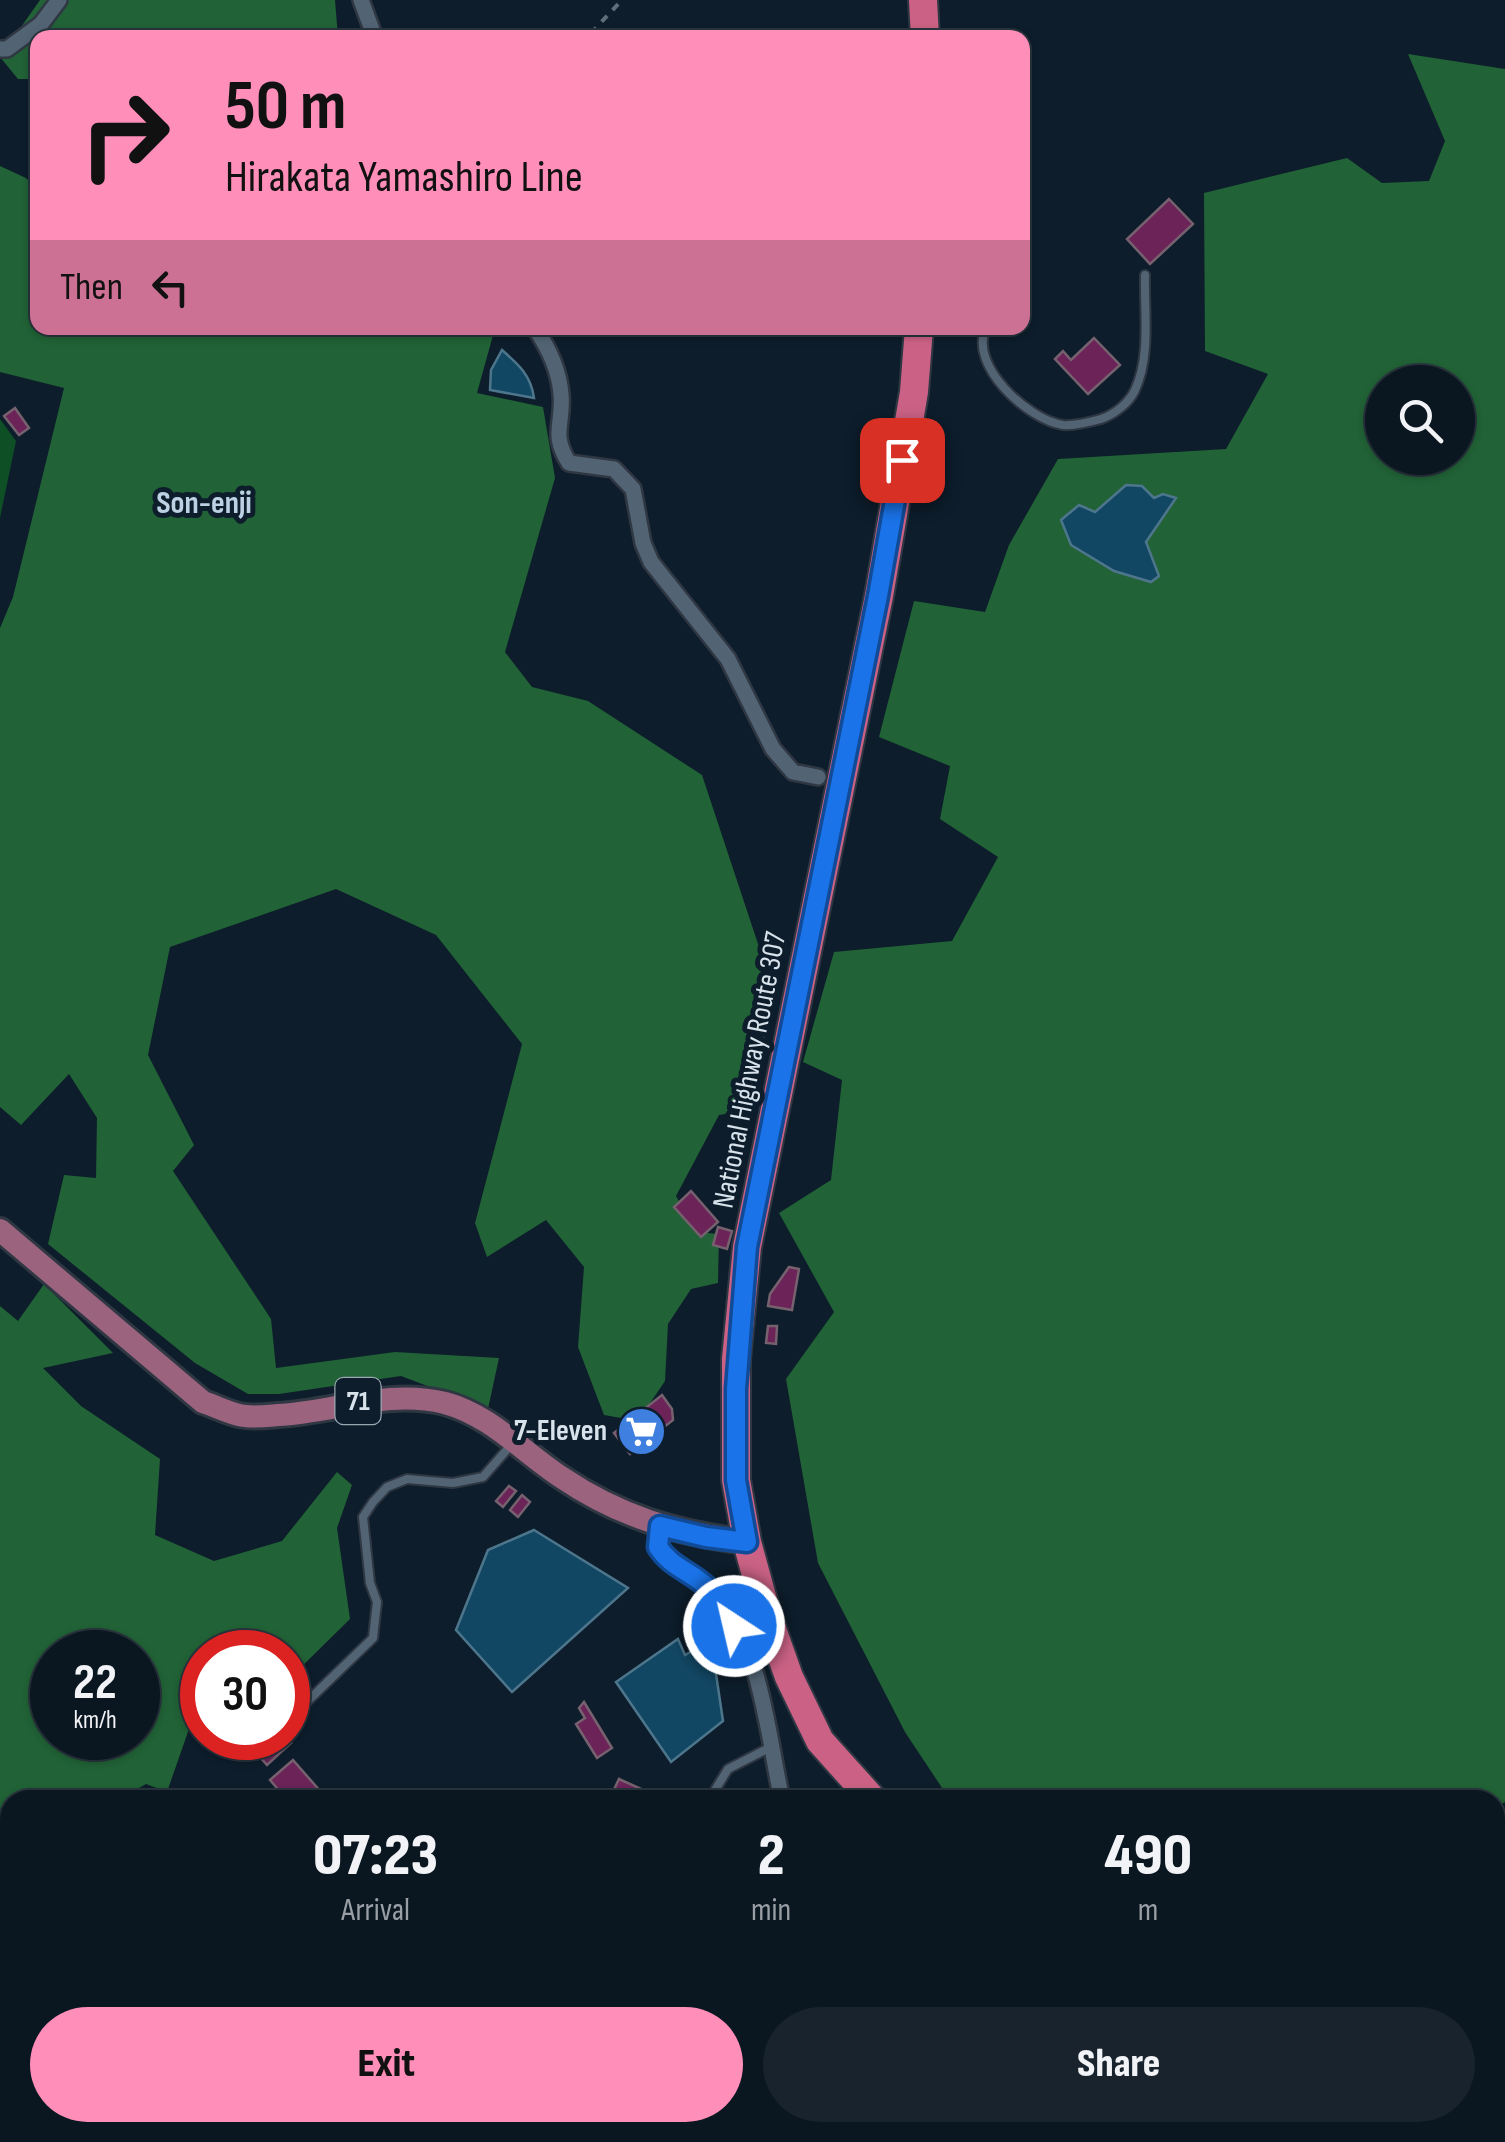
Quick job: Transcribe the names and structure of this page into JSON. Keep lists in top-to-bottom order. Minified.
{"streets":{"highway":["National Highway Route 307"],"main road":["71"]},"crossings":[["National Highway Route 307","71"]],"districts":["Son-enji"],"places":{"supermarket":["7-Eleven"]},"page":{"turn":["50 m","Hirakata Yamashiro Line"],"then":"Then","speed":"22 km/h","limit":"30","eta":["07:23","Arrival","2","min","490","m"],"buttons":["Exit","Share"]}}
